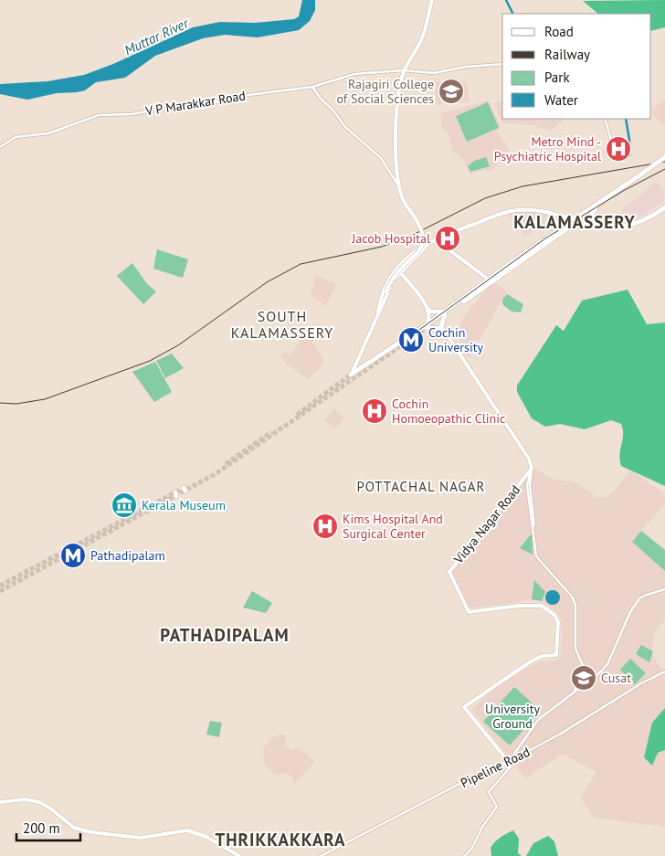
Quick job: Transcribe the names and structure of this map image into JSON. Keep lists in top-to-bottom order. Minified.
{"streets":{"main road":["Vidya Nagar Road"],"street":["V P Marakkar Road","Pipeline Road"]},"crossings":[["Vidya Nagar Road","Pipeline Road"]],"districts":["KALAMASSERY","SOUTH KALAMASSERY","POTTACHAL NAGAR","PATHADIPALAM","THRIKKAKKARA"],"water":["Muttar River"],"parks":["University Ground"],"places":{"school or university":["Rajagiri College of Social Sciences","Cusat"],"hospital":["Metro Mind - Psychiatric Hospital","Jacob Hospital","Cochin Homoeopathic Clinic","Kims Hospital And Surgical Center"],"metro station":["Cochin University","Pathadipalam"],"museum":["Kerala Museum"]},"legend":["Road","Railway","Park","Water"],"scale_bar":"200 m"}
